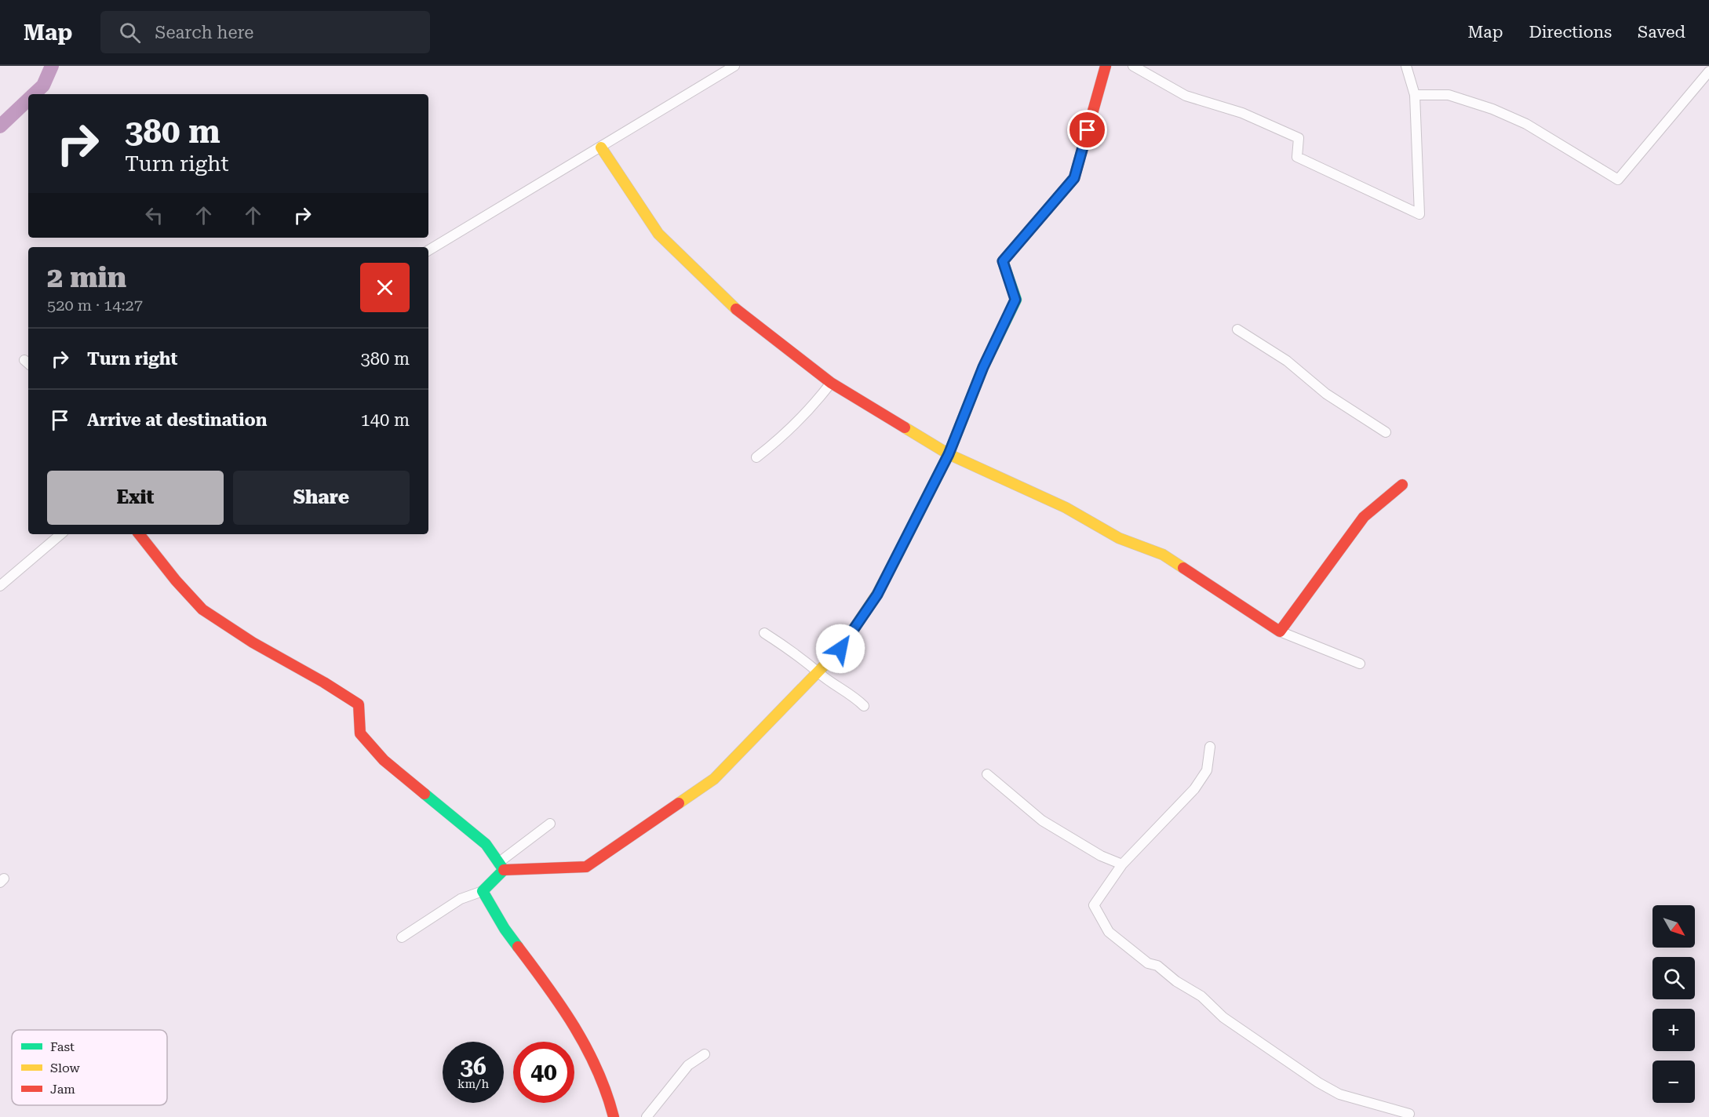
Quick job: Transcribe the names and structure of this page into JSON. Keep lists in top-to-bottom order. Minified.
{"legend":["Fast","Slow","Jam"],"north":"bottom right","page":{"header":"Map","search":"Search here","nav":["Map","Directions","Saved"],"turn":["380 m","Turn right"],"heading":["2 min","520 m · 14:27"],"list":[{"name":"Turn right","value":"380 m"},{"name":"Arrive at destination","value":"140 m"}],"buttons":["Exit","Share"],"map_buttons":["+","−"],"speed":"36 km/h","limit":"40"}}
